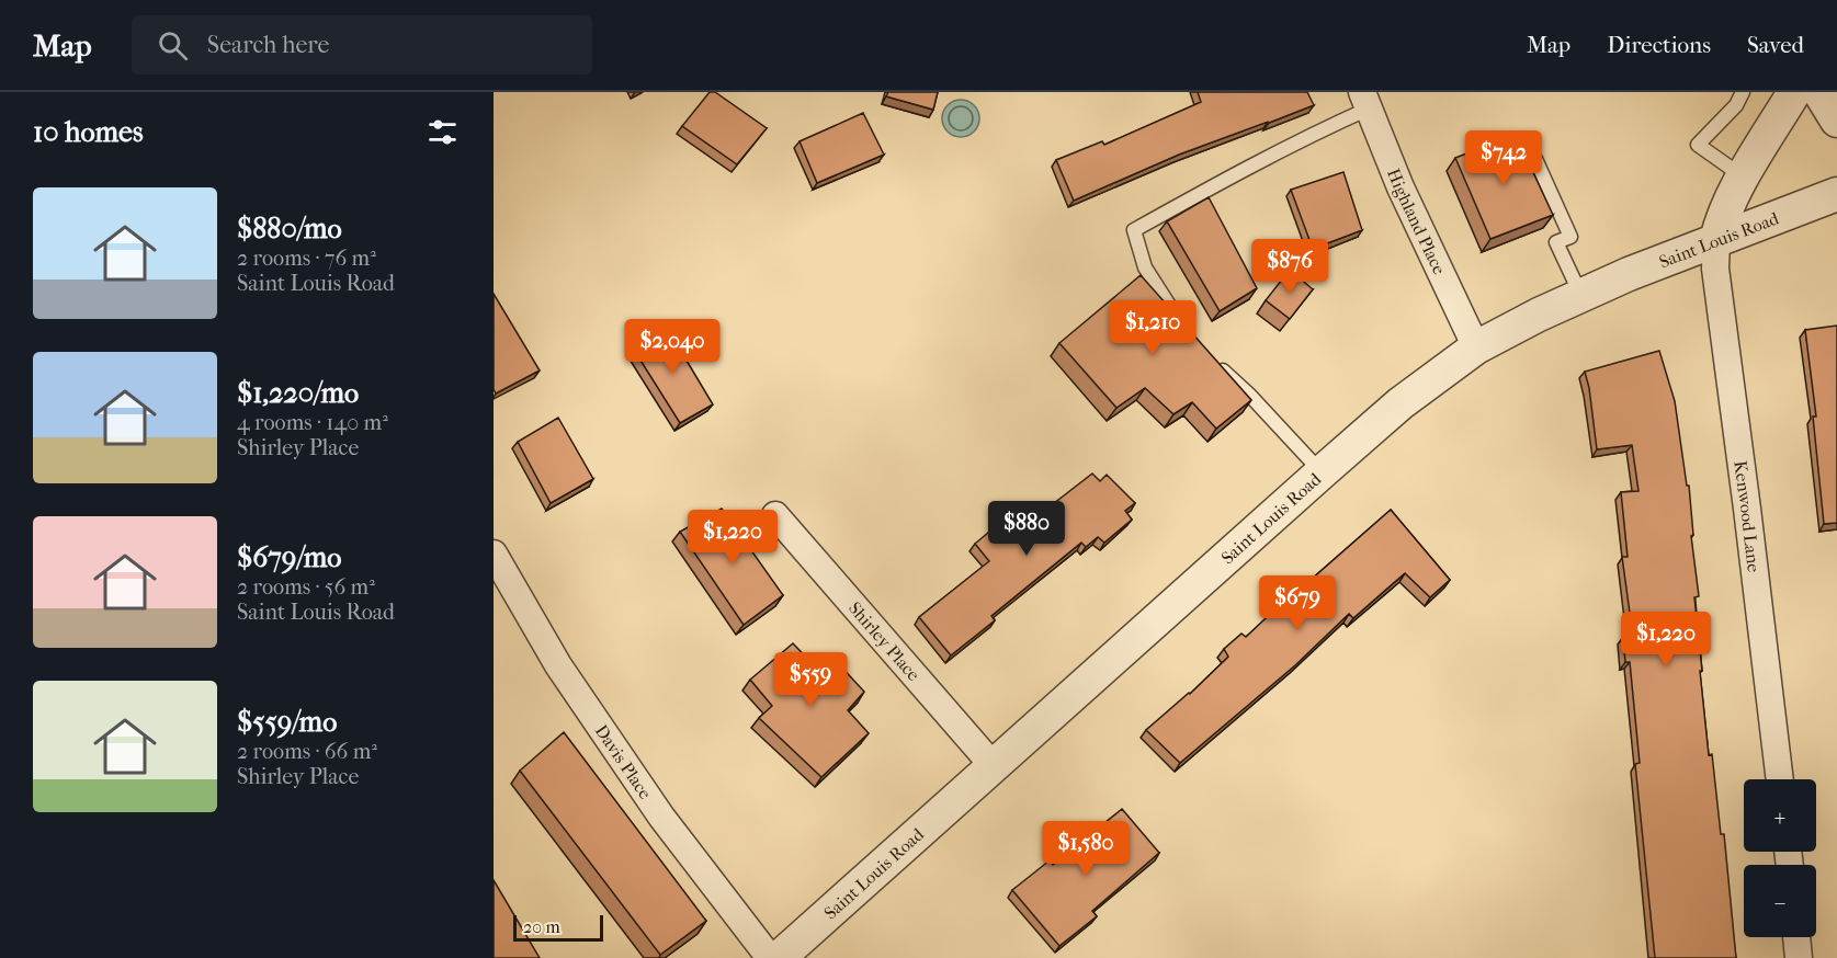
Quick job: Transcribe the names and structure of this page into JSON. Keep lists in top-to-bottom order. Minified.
{"streets":{"street":["Highland Place","Saint Louis Road","Kenwood Lane","Shirley Place","Davis Place"]},"crossings":[["Highland Place","Saint Louis Road"],["Saint Louis Road","Kenwood Lane"],["Saint Louis Road","Shirley Place"]],"scale_bar":"20 m","page":{"header":"Map","search":"Search here","nav":["Map","Directions","Saved"],"heading":"10 homes","price":["$742","$876","$1,210","$2,040","$880","$1,220","$679","$1,220","$559","$1,580"],"list":[{"name":"$880/mo","note":"2 rooms · 76 m² · Saint Louis Road"},{"name":"$1,220/mo","note":"4 rooms · 140 m² · Shirley Place"},{"name":"$679/mo","note":"2 rooms · 56 m² · Saint Louis Road"},{"name":"$559/mo","note":"2 rooms · 66 m² · Shirley Place"}],"map_buttons":["+","−"],"scale":"20 m"}}
